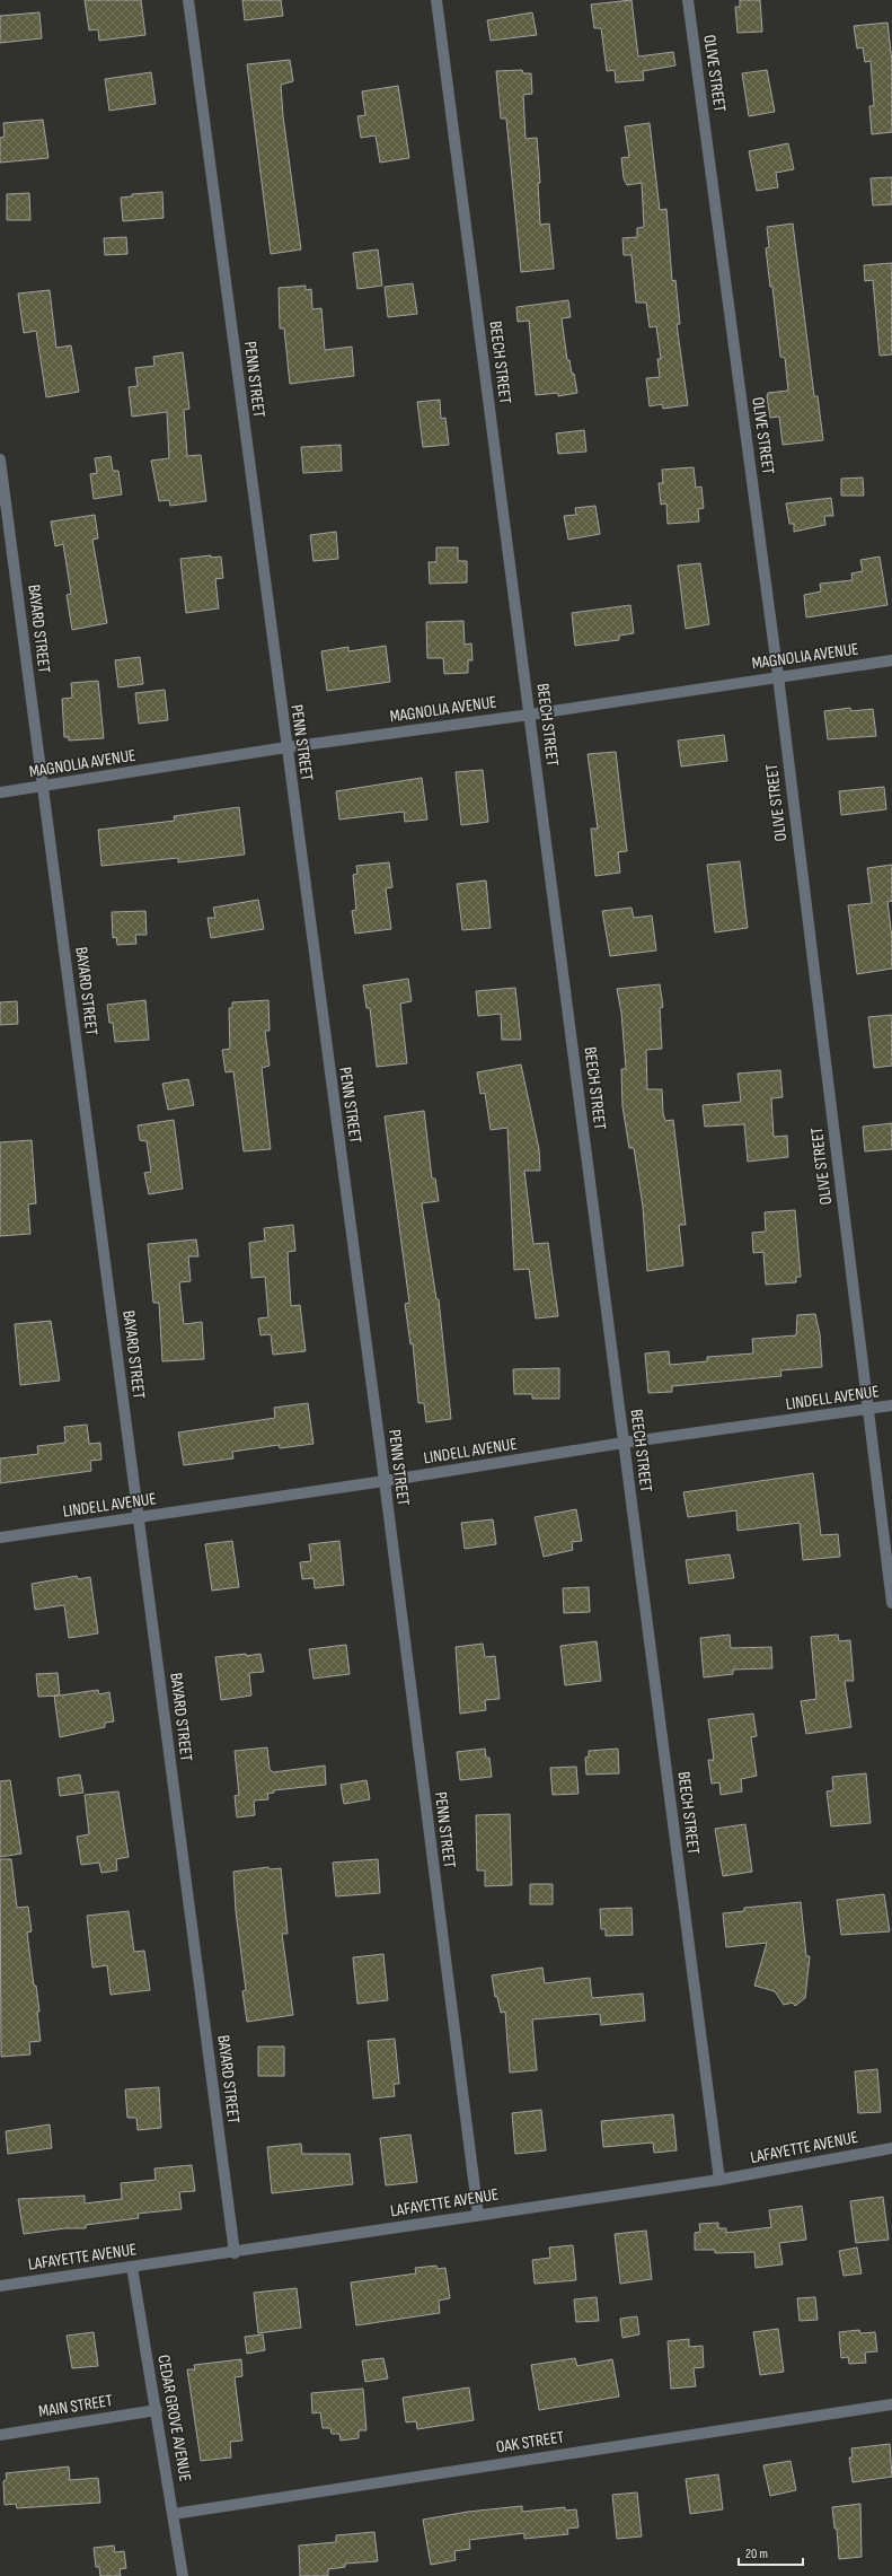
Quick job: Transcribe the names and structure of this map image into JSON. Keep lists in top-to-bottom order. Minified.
{"streets":{"street":["OLIVE STREET","BEECH STREET","PENN STREET","BAYARD STREET","MAGNOLIA AVENUE","LINDELL AVENUE","LAFAYETTE AVENUE","MAIN STREET","CEDAR GROVE AVENUE","OAK STREET"]},"crossings":[["OLIVE STREET","MAGNOLIA AVENUE"],["OLIVE STREET","LINDELL AVENUE"],["BEECH STREET","MAGNOLIA AVENUE"],["BEECH STREET","LINDELL AVENUE"],["BEECH STREET","LAFAYETTE AVENUE"],["PENN STREET","MAGNOLIA AVENUE"],["PENN STREET","LINDELL AVENUE"],["PENN STREET","LAFAYETTE AVENUE"],["BAYARD STREET","MAGNOLIA AVENUE"],["BAYARD STREET","LINDELL AVENUE"],["BAYARD STREET","LAFAYETTE AVENUE"],["LAFAYETTE AVENUE","CEDAR GROVE AVENUE"],["MAIN STREET","CEDAR GROVE AVENUE"],["CEDAR GROVE AVENUE","OAK STREET"]],"scale_bar":"20 m"}
